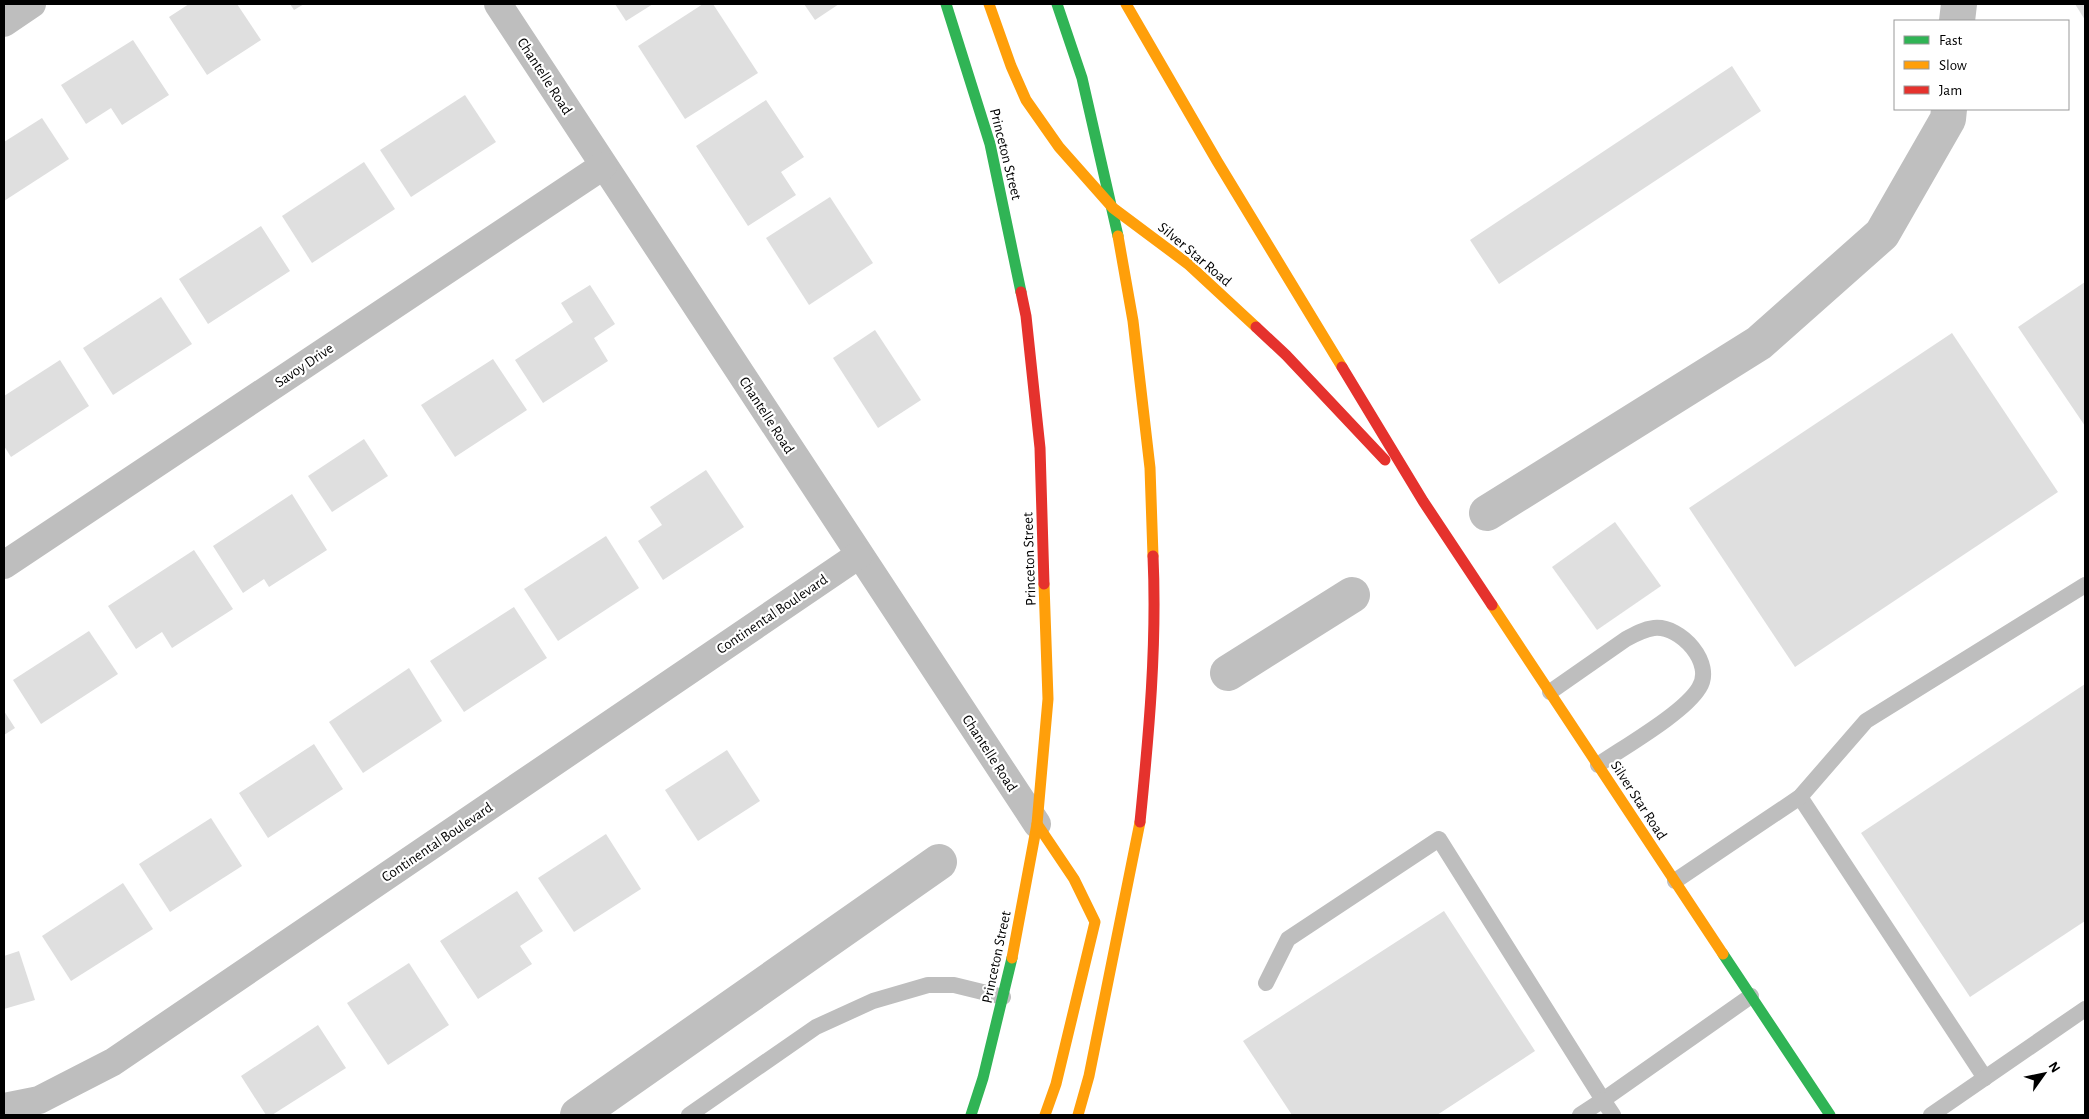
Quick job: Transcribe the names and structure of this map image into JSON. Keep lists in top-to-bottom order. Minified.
{"streets":{"main road":["Princeton Street","Silver Star Road"],"street":["Chantelle Road","Savoy Drive","Continental Boulevard"]},"crossings":[["Chantelle Road","Princeton Street"],["Chantelle Road","Savoy Drive"],["Chantelle Road","Continental Boulevard"]],"legend":["Fast","Slow","Jam"],"north":"top right"}
